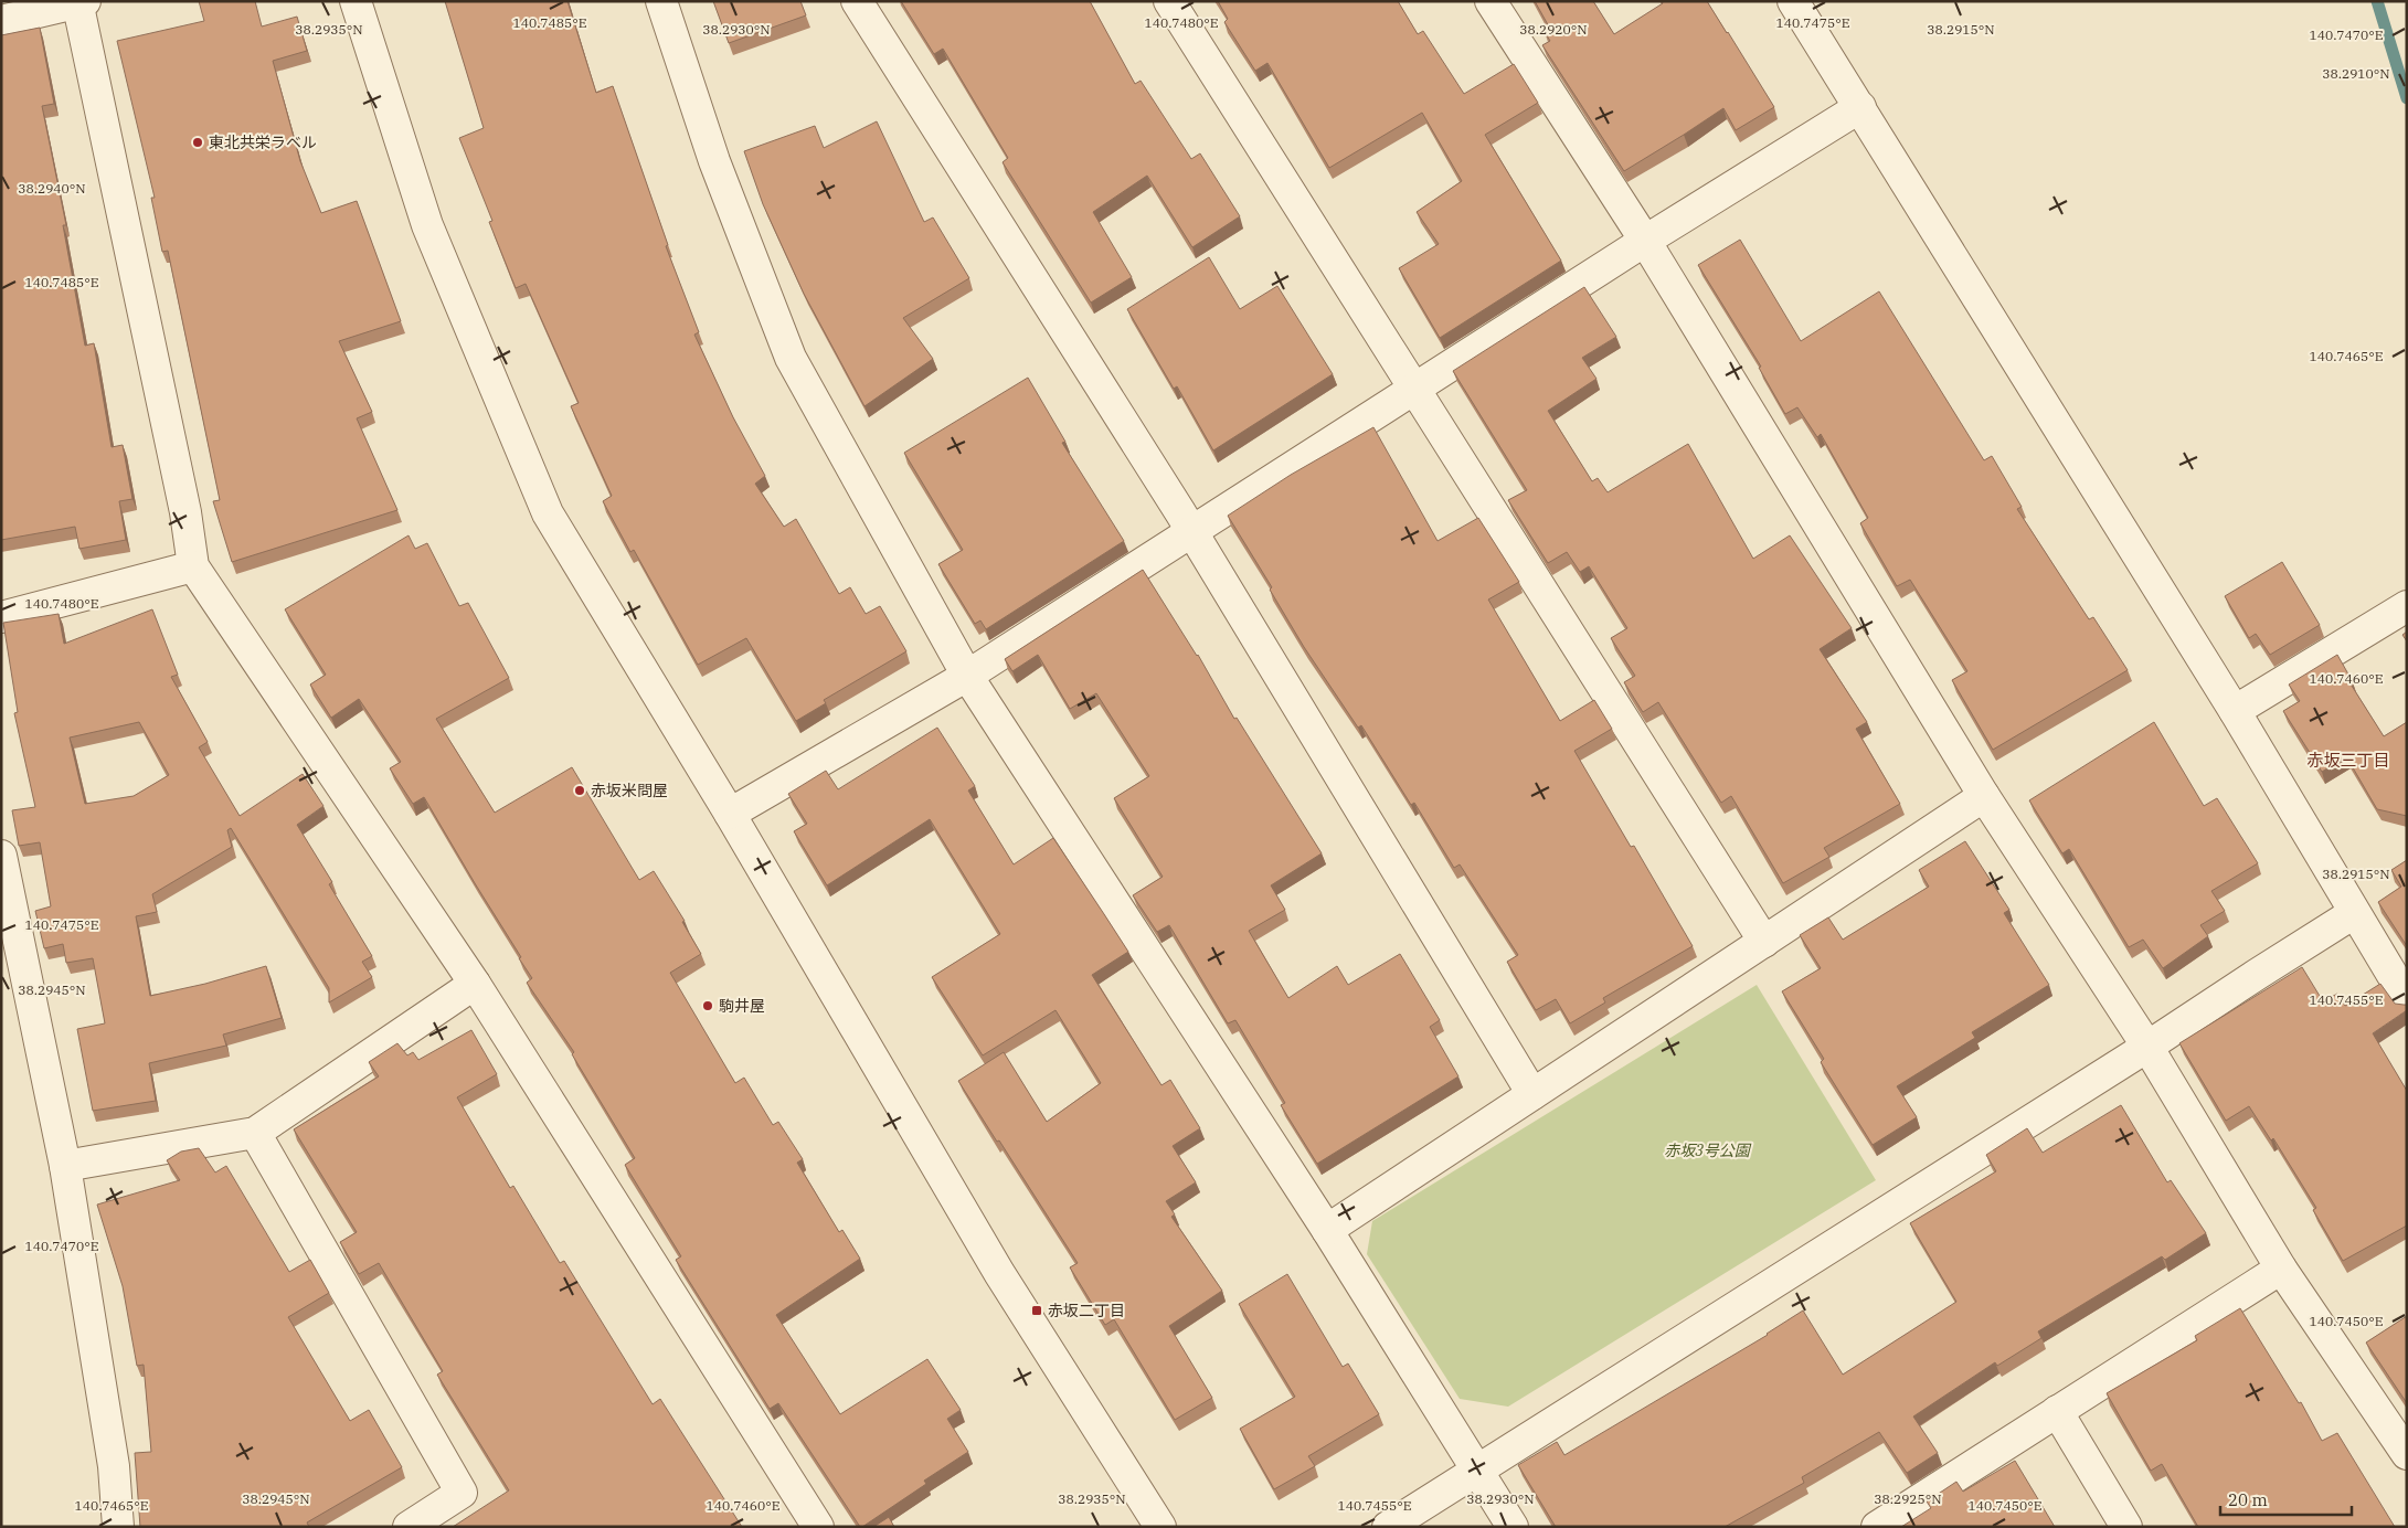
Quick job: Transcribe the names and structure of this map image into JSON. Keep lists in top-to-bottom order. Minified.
{"districts":["赤坂三丁目"],"parks":["赤坂3号公園"],"places":{"other":["東北共栄ラベル","赤坂米問屋","駒井屋"],"transit":["赤坂二丁目"]},"scale_bar":"20 m","coordinates":["140.7485°E","140.7475°E","140.7480°E","38.2935°N","38.2930°N","38.2920°N","38.2915°N","140.7470°E","38.2910°N","38.2940°N","140.7465°E","140.7460°E","38.2945°N","140.7455°E","140.7450°E","38.2925°N"]}
